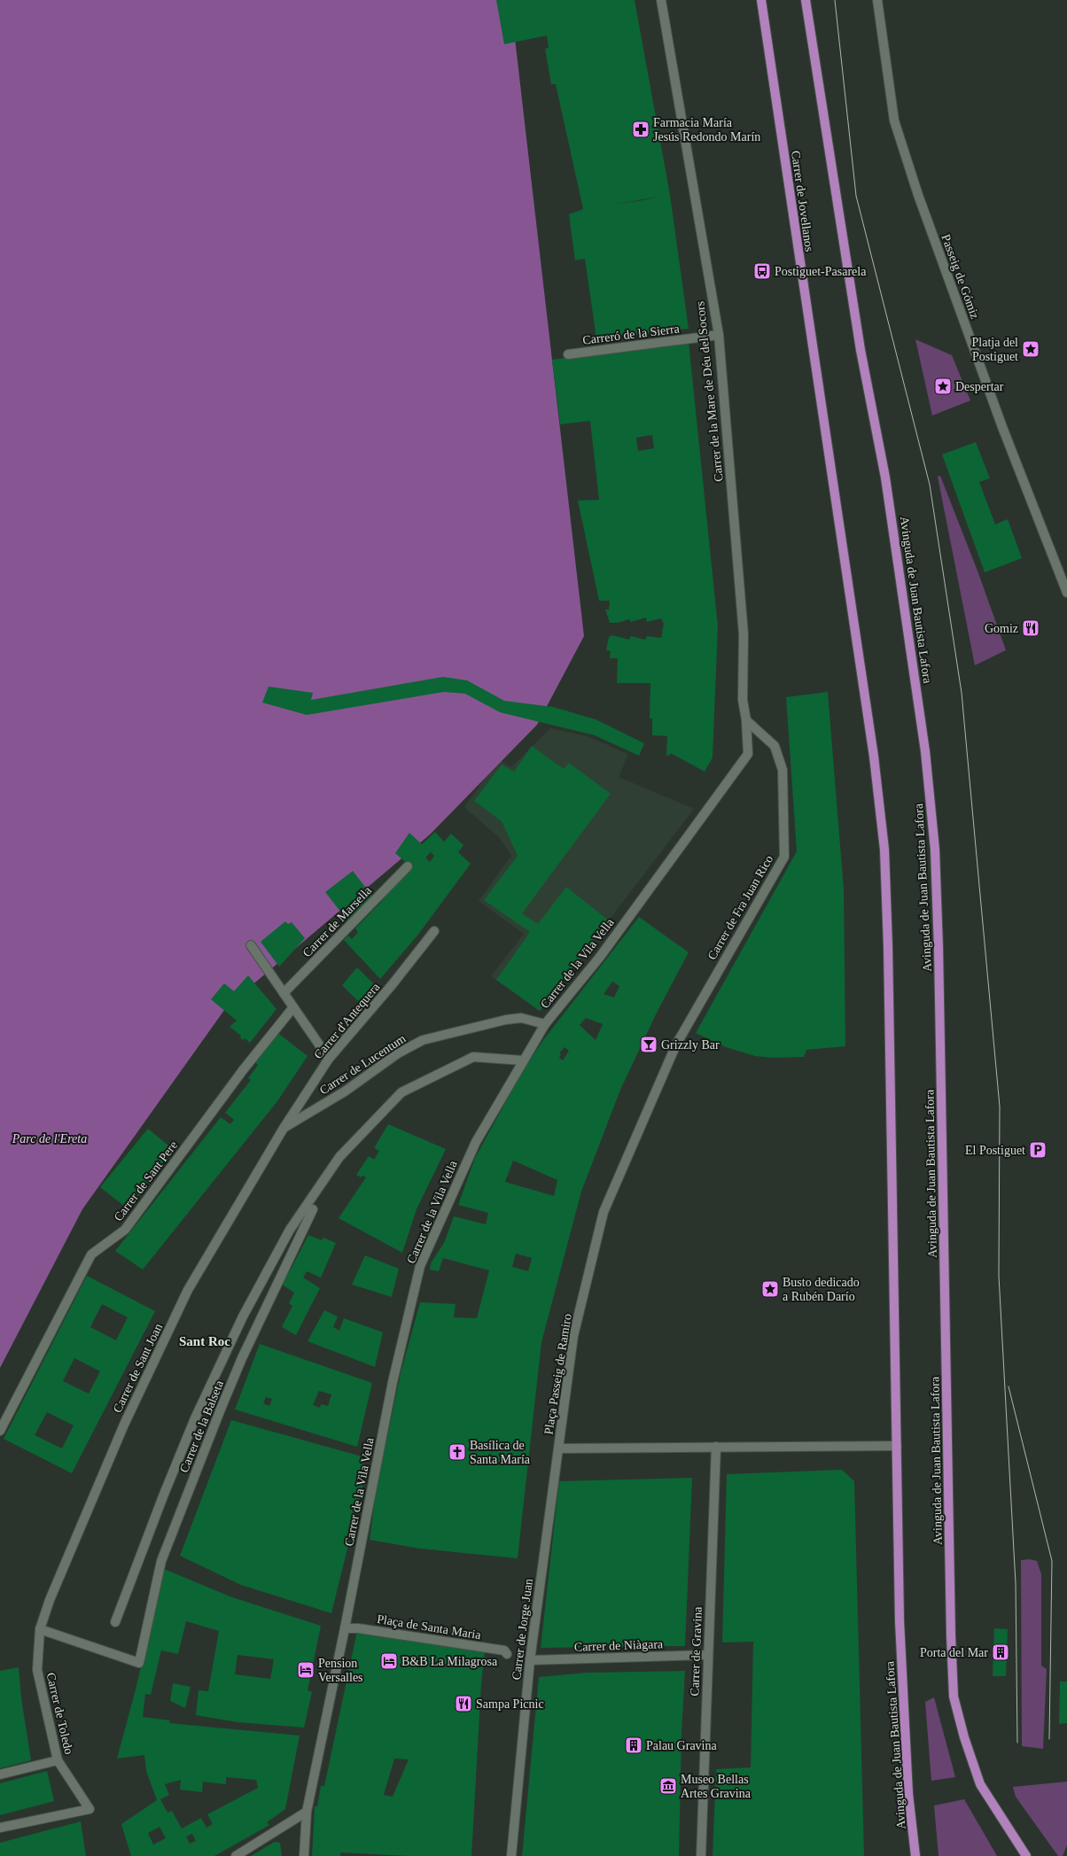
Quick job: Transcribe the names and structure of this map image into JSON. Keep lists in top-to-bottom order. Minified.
{"streets":{"main road":["Carrer de Jovellanos","Avinguda de Juan Bautista Lafora"],"street":["Passeig de Gómiz","Carreró de la Sierra","Carrer de la Mare de Déu del Socors","Carrer de Fra Juan Rico","Carrer de Marsella","Carrer de la Vila Vella","Carrer d'Antequera","Carrer de Lucentum","Carrer de Sant Pere","Carrer de Sant Joan","Plaça Passeig de Ramiro","Carrer de la Balseta","Plaça de Santa Maria","Carrer de Jorge Juan","Carrer de Niàgara","Carrer de Gravina","Carrer de Toledo"]},"crossings":[["Carrer de Jovellanos","Avinguda de Juan Bautista Lafora"],["Carreró de la Sierra","Carrer de la Mare de Déu del Socors"],["Carrer de la Mare de Déu del Socors","Carrer de Fra Juan Rico"],["Carrer de la Mare de Déu del Socors","Carrer de la Vila Vella"],["Avinguda de Juan Bautista Lafora","Plaça Passeig de Ramiro"],["Carrer de Fra Juan Rico","Carrer de la Vila Vella"],["Carrer de Fra Juan Rico","Plaça Passeig de Ramiro"],["Carrer de la Vila Vella","Carrer de Lucentum"],["Carrer de la Vila Vella","Plaça de Santa Maria"],["Carrer d'Antequera","Carrer de Lucentum"],["Carrer d'Antequera","Carrer de Sant Joan"],["Carrer de Lucentum","Carrer de Sant Joan"],["Carrer de Sant Joan","Carrer de la Balseta"],["Carrer de Sant Joan","Carrer de Toledo"],["Plaça Passeig de Ramiro","Carrer de Jorge Juan"],["Plaça Passeig de Ramiro","Carrer de Gravina"],["Carrer de la Balseta","Carrer de Toledo"],["Carrer de Jorge Juan","Carrer de Niàgara"],["Carrer de Niàgara","Carrer de Gravina"]],"districts":["Sant Roc"],"parks":["Parc de l'Ereta"],"places":{"pharmacy":["Farmacia María Jesús Redondo Marín"],"bus stop":["Postiguet-Pasarela"],"place":["Platja del Postiguet","Despertar","Busto dedicado a Rubén Darío"],"restaurant":["Gomiz","Sampa Picnic"],"bar":["Grizzly Bar"],"parking":["El Postiguet"],"church":["Basílica de Santa María"],"building":["Porta del Mar","Palau Gravina"],"hotel":["B&B La Milagrosa","Pension Versalles"],"museum":["Museo Bellas Artes Gravina"]}}
